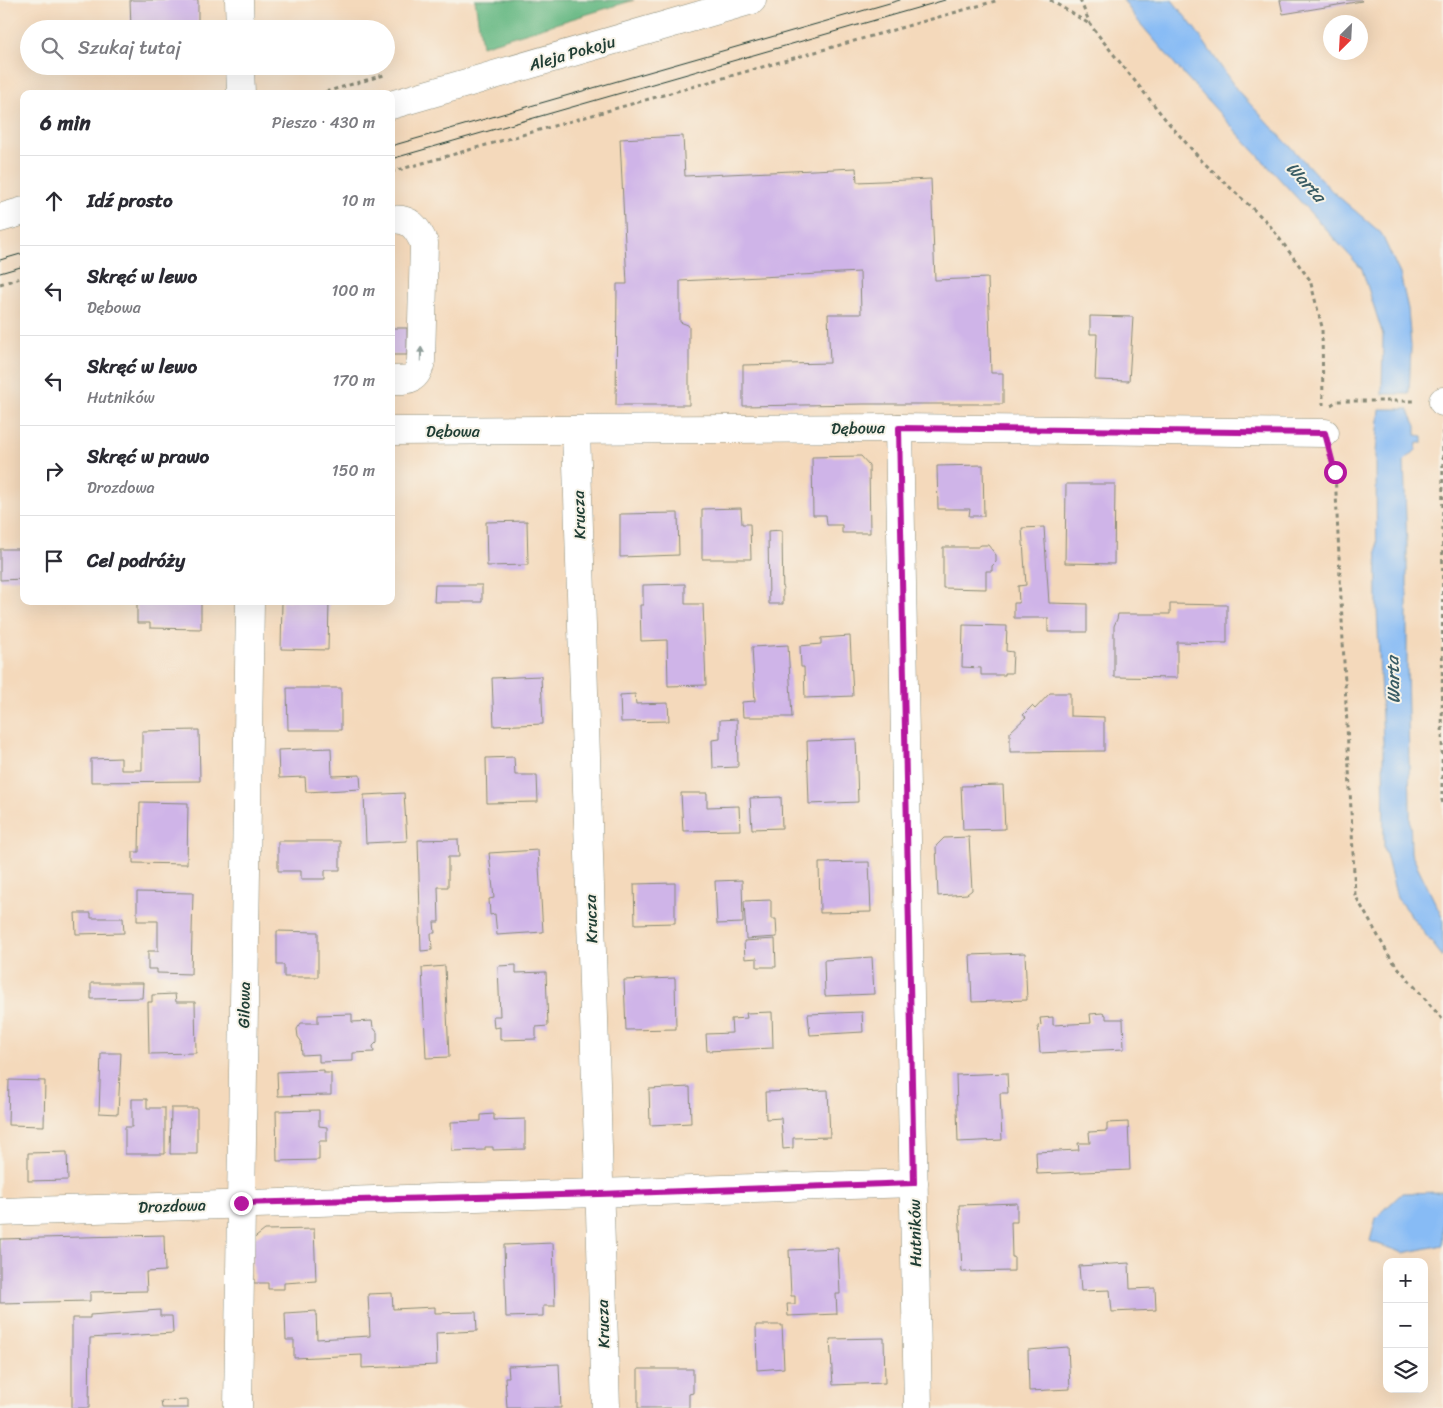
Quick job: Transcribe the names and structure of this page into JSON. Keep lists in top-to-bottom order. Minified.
{"streets":{"street":["Aleja Pokoju","Dębowa","Krucza","Gilowa","Drozdowa","Hutników"]},"crossings":[["Dębowa","Krucza"],["Dębowa","Hutników"],["Krucza","Drozdowa"],["Gilowa","Drozdowa"],["Drozdowa","Hutników"]],"water":["Warta"],"north":"bottom left","page":{"search":"Szukaj tutaj","heading":["6 min","Pieszo · 430 m"],"list":[["Idź prosto","10 m"],["Skręć w lewo","Dębowa","100 m"],["Skręć w lewo","Hutników","170 m"],["Skręć w prawo","Drozdowa","150 m"],"Cel podróży"],"map_buttons":["+","−"]}}
